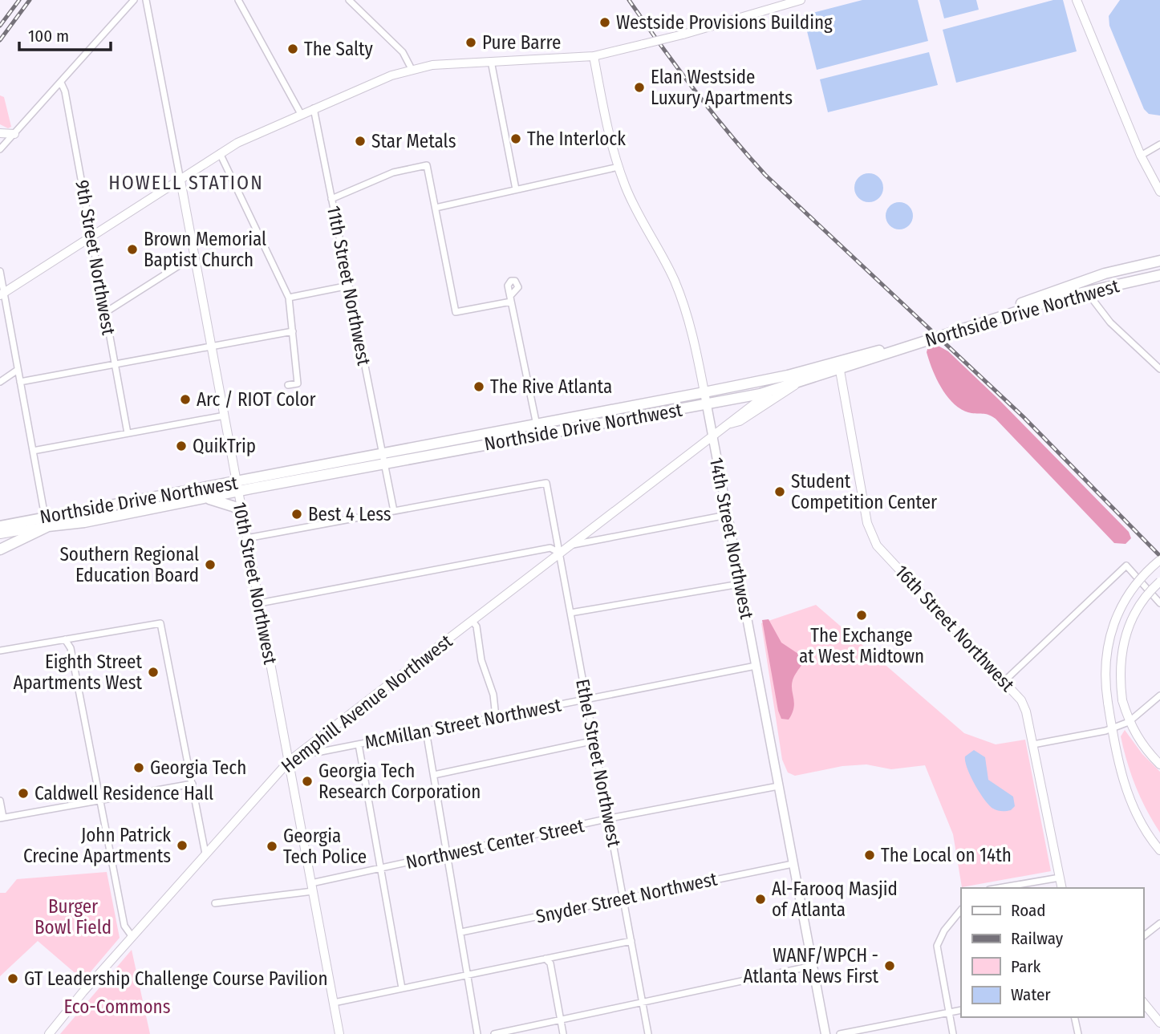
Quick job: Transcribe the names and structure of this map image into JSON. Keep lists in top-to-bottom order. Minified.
{"streets":{"highway":["Northside Drive Northwest"],"main road":["14th Street Northwest"],"street":["9th Street Northwest","11th Street Northwest","10th Street Northwest","16th Street Northwest","Hemphill Avenue Northwest","McMillan Street Northwest","Ethel Street Northwest","Northwest Center Street","Snyder Street Northwest"]},"crossings":[["11th Street Northwest","Northside Drive Northwest"],["11th Street Northwest","Ethel Street Northwest"],["Northside Drive Northwest","14th Street Northwest"],["Northside Drive Northwest","10th Street Northwest"],["Northside Drive Northwest","16th Street Northwest"],["Northside Drive Northwest","Hemphill Avenue Northwest"],["14th Street Northwest","Hemphill Avenue Northwest"],["14th Street Northwest","McMillan Street Northwest"],["14th Street Northwest","Northwest Center Street"],["14th Street Northwest","Snyder Street Northwest"],["10th Street Northwest","Hemphill Avenue Northwest"],["10th Street Northwest","Northwest Center Street"],["Hemphill Avenue Northwest","McMillan Street Northwest"],["Hemphill Avenue Northwest","Ethel Street Northwest"],["McMillan Street Northwest","Ethel Street Northwest"],["Ethel Street Northwest","Northwest Center Street"],["Ethel Street Northwest","Snyder Street Northwest"]],"districts":["HOWELL STATION"],"parks":["Burger Bowl Field","Eco-Commons"],"places":["Westside Provisions Building","Pure Barre","The Salty","Elan Westside Luxury Apartments","The Interlock","Star Metals","Brown Memorial Baptist Church","The Rive Atlanta","Arc / RIOT Color","QuikTrip","Student Competition Center","Best 4 Less","Southern Regional Education Board","The Exchange at West Midtown","Eighth Street Apartments West","Georgia Tech","Georgia Tech Research Corporation","Caldwell Residence Hall","John Patrick Crecine Apartments","Georgia Tech Police","The Local on 14th","Al-Farooq Masjid of Atlanta","WANF/WPCH - Atlanta News First","GT Leadership Challenge Course Pavilion"],"legend":["Road","Railway","Park","Water"],"scale_bar":"100 m"}
